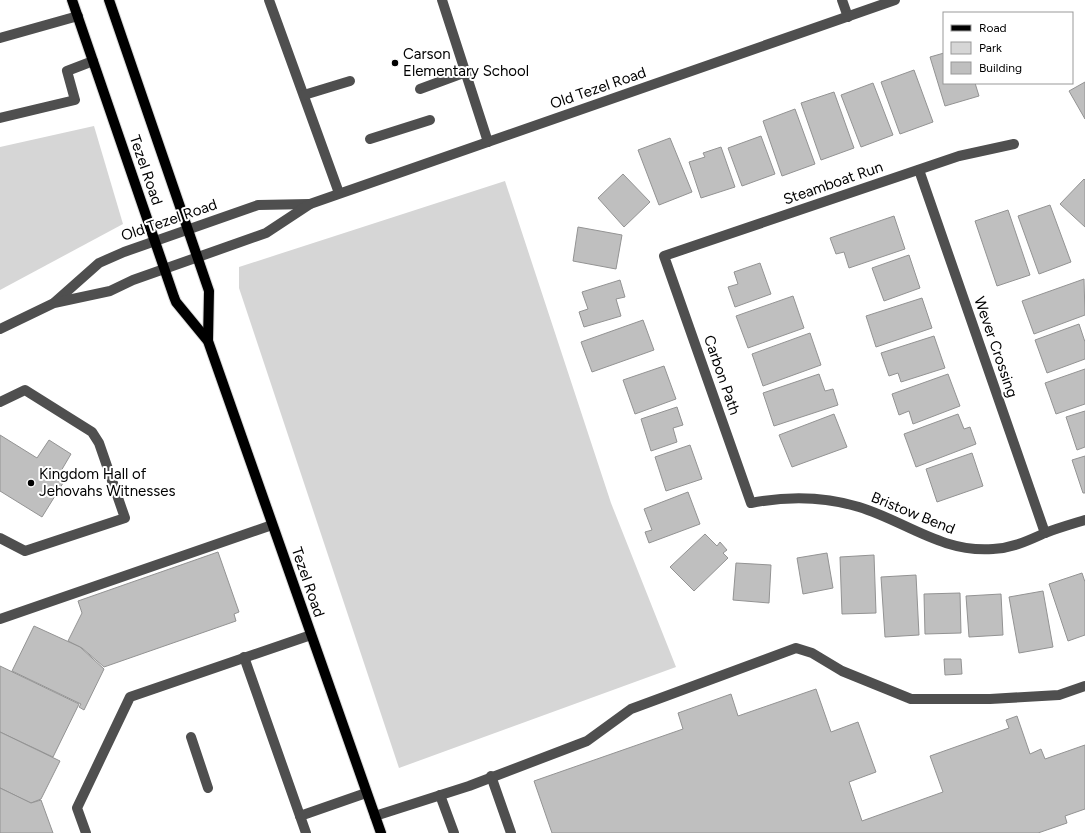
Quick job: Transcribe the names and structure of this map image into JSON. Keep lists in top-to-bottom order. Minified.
{"streets":{"main road":["Tezel Road"],"street":["Old Tezel Road","Steamboat Run","Wever Crossing","Carbon Path","Bristow Bend"]},"crossings":[["Old Tezel Road","Tezel Road"],["Steamboat Run","Wever Crossing"],["Steamboat Run","Carbon Path"],["Wever Crossing","Bristow Bend"],["Carbon Path","Bristow Bend"]],"places":["Carson Elementary School","Kingdom Hall of Jehovahs Witnesses"],"legend":["Road","Park","Building"]}
